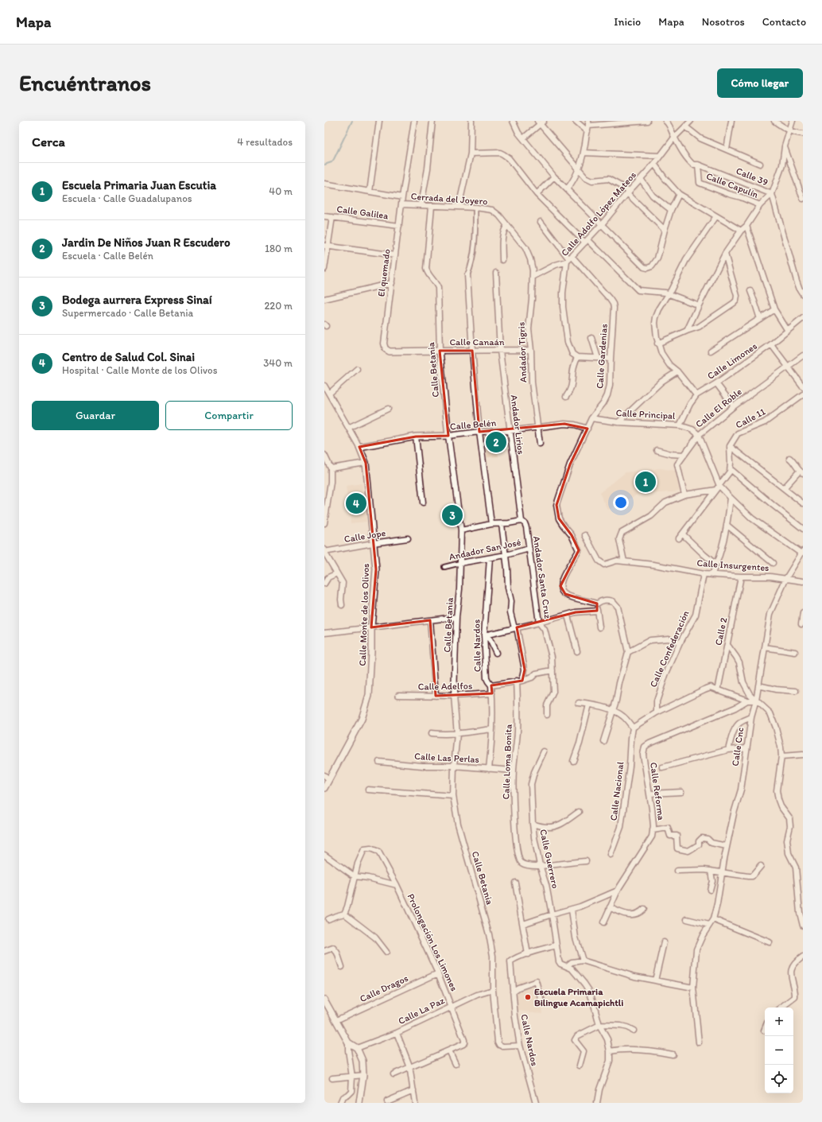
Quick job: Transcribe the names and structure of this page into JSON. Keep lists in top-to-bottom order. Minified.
{"streets":{"street":["Calle 39","Calle Capulín","Cerrada del Joyero","Calle Galilea","Calle Adolfo López Mateos","El quemado","Calle Canaán","Andador Tigris","Calle Gardenias","Calle Limones","Calle Betania","Calle El Roble","Calle Principal","Calle 11","Calle Belén","Andador Lirios","Calle Jope","Andador San José","Calle Insurgentes","Andador Santa Cruz","Calle Monte de los Olivos","Calle 2","Calle Nardos","Calle Confederación","Calle Adelfos","Calle Cnc","Calle Las Perlas","Calle Loma Bonita","Calle Nacional","Calle Reforma","Calle Guerrero","Prolongación Los Limones","Calle Dragos","Calle La Paz"]},"crossings":[["Calle 39","Calle Capulín"],["Calle 39","Calle Adolfo López Mateos"],["Cerrada del Joyero","El quemado"],["Cerrada del Joyero","Andador Tigris"],["Cerrada del Joyero","Calle Betania"],["Calle Galilea","El quemado"],["Calle Adolfo López Mateos","Calle Gardenias"],["El quemado","Calle Canaán"],["Calle Canaán","Andador Tigris"],["Calle Canaán","Calle Betania"],["Calle Canaán","Andador Lirios"],["Andador Tigris","Calle Belén"],["Calle Gardenias","Calle Principal"],["Calle Gardenias","Calle Belén"],["Calle Limones","Calle Principal"],["Calle Betania","Calle Belén"],["Calle Betania","Andador San José"],["Calle Betania","Calle Nardos"],["Calle Betania","Calle Adelfos"],["Calle Betania","Calle Las Perlas"],["Calle Betania","Calle La Paz"],["Calle El Roble","Calle Principal"],["Calle Belén","Andador Lirios"],["Calle Belén","Calle Monte de los Olivos"],["Andador Lirios","Andador Santa Cruz"],["Calle Jope","Calle Monte de los Olivos"],["Andador San José","Andador Santa Cruz"],["Andador San José","Calle Nardos"],["Calle Insurgentes","Calle 2"],["Calle Insurgentes","Calle Confederación"],["Calle Insurgentes","Calle Cnc"],["Calle Nardos","Calle Adelfos"],["Calle Nardos","Calle Las Perlas"],["Calle Las Perlas","Calle Loma Bonita"],["Calle Loma Bonita","Calle Guerrero"],["Prolongación Los Limones","Calle Dragos"],["Prolongación Los Limones","Calle La Paz"]],"places":["Escuela Primaria Bilingue Acamapichtli"],"page":{"header":"Mapa","nav":["Inicio","Mapa","Nosotros","Contacto"],"buttons":["Cómo llegar",["Guardar","Compartir"]],"title":"Encuéntranos","heading":["Cerca","4 resultados"],"list":[{"mark":"1","name":"Escuela Primaria Juan Escutia","note":"Escuela · Calle Guadalupanos","value":"40 m"},{"mark":"2","name":"Jardin De Niños Juan R Escudero","note":"Escuela · Calle Belén","value":"180 m"},{"mark":"3","name":"Bodega aurrera Express Sinaí","note":"Supermercado · Calle Betania","value":"220 m"},{"mark":"4","name":"Centro de Salud Col. Sinai","note":"Hospital · Calle Monte de los Olivos","value":"340 m"}],"pins":["2","1","4","3"],"map_buttons":["+","−"]}}
